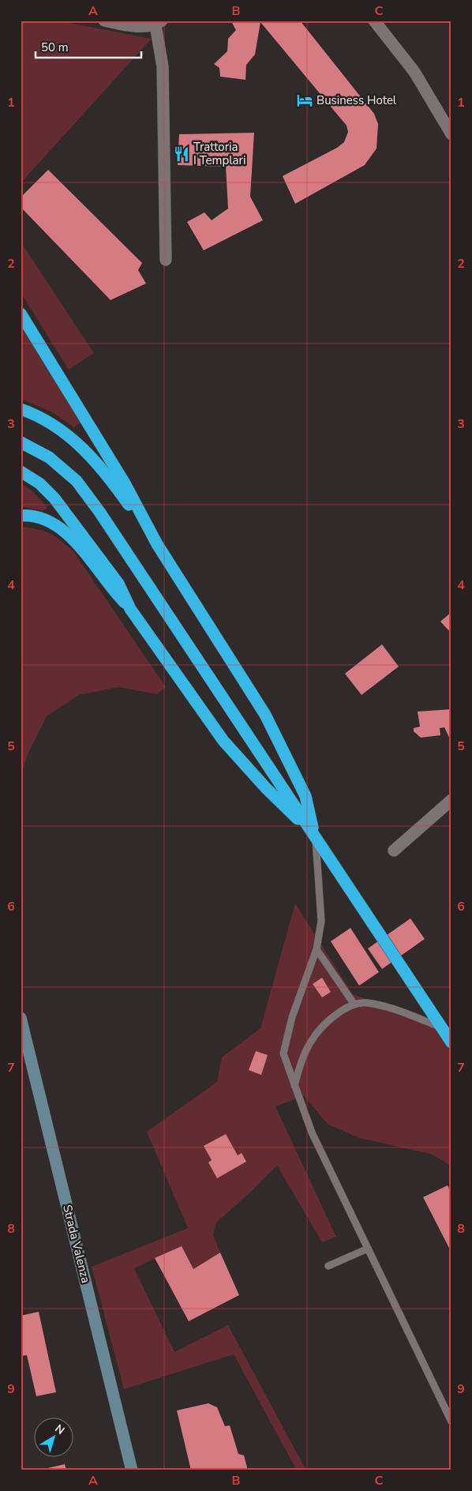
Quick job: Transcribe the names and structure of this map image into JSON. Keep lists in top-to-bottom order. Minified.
{"streets":{"main road":["Strada Valenza"]},"places":{"hotel":["Business Hotel"],"restaurant":["Trattoria I Templari"]},"scale_bar":"50 m","north":"top right","grid":{"columns":["A","B","C"],"rows":["1","2","3","4","5","6","7","8","9"]}}
